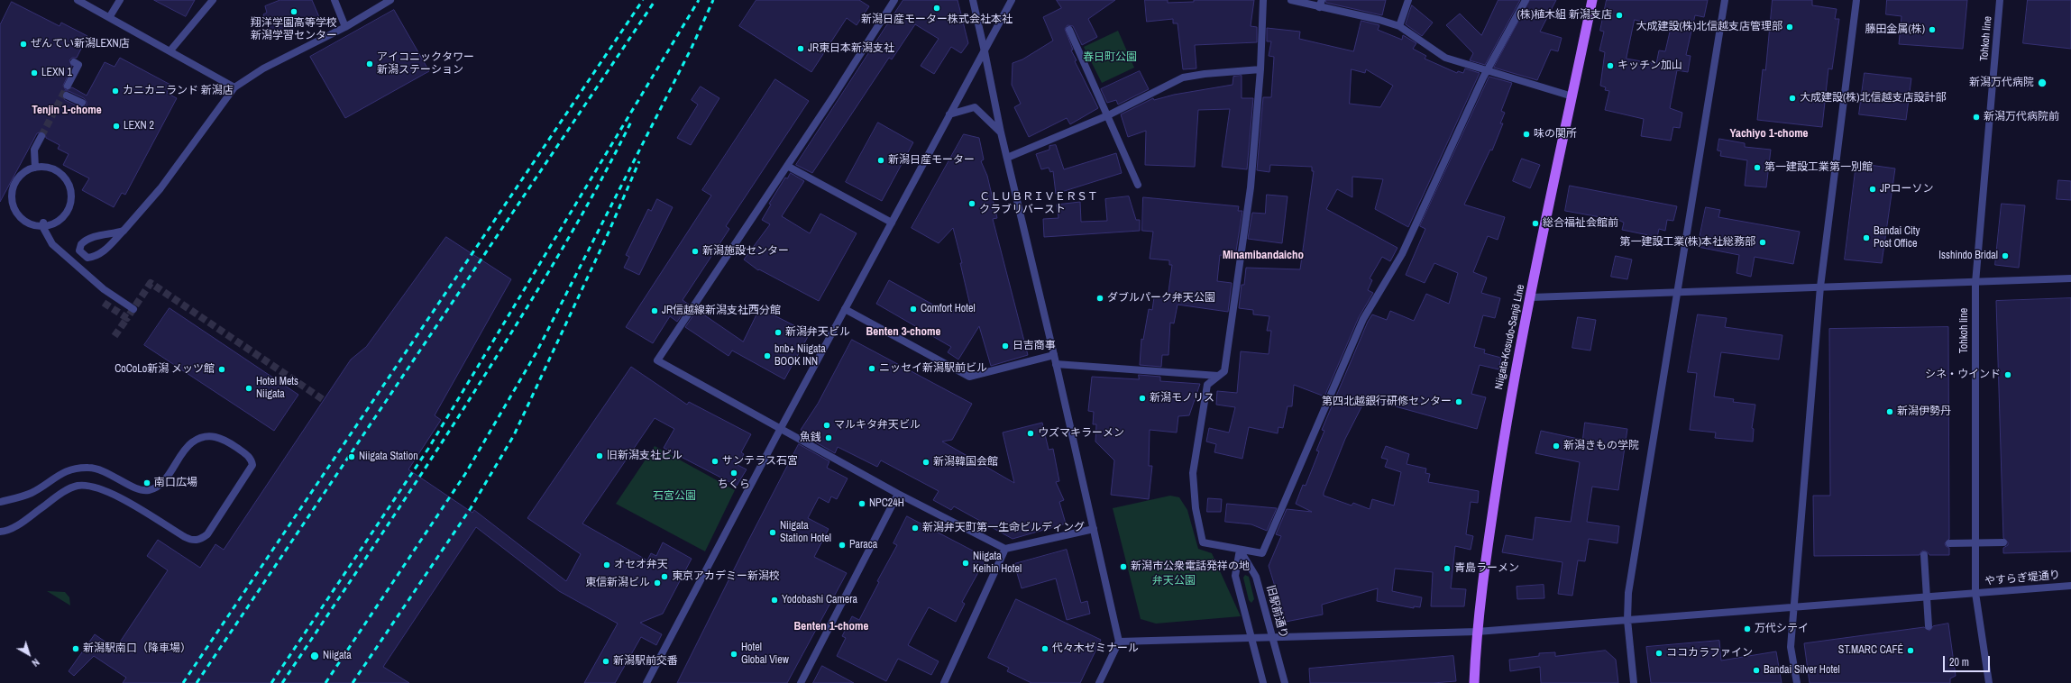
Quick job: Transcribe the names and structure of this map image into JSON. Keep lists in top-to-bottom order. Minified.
{"streets":{"main road":["Niigata-Kosudo-Sanjō Line"],"street":["Tohkoh line","やすらぎ堤通り","旧駅前通り"]},"crossings":[["Tohkoh line","やすらぎ堤通り"],["Niigata-Kosudo-Sanjō Line","やすらぎ堤通り"],["やすらぎ堤通り","旧駅前通り"]],"districts":["Tenjin 1-chome","Yachiyo 1-chome","Minamibandaicho","Benten 3-chome","Benten 1-chome"],"parks":["春日町公園","石宮公園","弁天公園"],"places":["新潟日産モーター株式会社本社","翔洋学園高等学校 新潟学習センター","(株)植木組 新潟支店","大成建設(株)北信越支店管理部","藤田金属(株)","ぜんてい新潟LEXN店","JR東日本新潟支社","アイコニックタワー 新潟ステーション","キッチン加山","LEXN 1","新潟万代病院","カニカニランド 新潟店","大成建設(株)北信越支店設計部","新潟万代病院前","LEXN 2","味の関所","新潟日産モーター","第一建設工業第一別館","JPローソン","ＣＬＵＢＲＩＶＥＲＳＴ クラブリバースト","総合福祉会館前","Bandai City Post Office","第一建設工業(株)本社総務部","新潟施設センター","Isshindo Bridal","ダブルパーク弁天公園","Comfort Hotel","JR信越線新潟支社西分館","新潟弁天ビル","日吉商事","bnb+ Niigata BOOK INN","ニッセイ新潟駅前ビル","CoCoLo新潟 メッツ館","シネ・ウインド","Hotel Mets Niigata","新潟モノリス","第四北越銀行研修センター","新潟伊勢丹","マルキタ弁天ビル","ウズマキラーメン","魚銭","新潟きもの学院","旧新潟支社ビル","Niigata Station","サンテラス石宮","新潟韓国会館","ちくら","南口広場","NPC24H","新潟弁天町第一生命ビルディング","Niigata Station Hotel","Paraca","Niigata Keihin Hotel","オセオ弁天","新潟市公衆電話発祥の地","青島ラーメン","東京アカデミー新潟校","東信新潟ビル","Yodobashi Camera","万代シテイ","新潟駅南口（降車場）","代々木ゼミナール","ST.MARC CAFÉ","ココカラファイン","Hotel Global View","Niigata","新潟駅前交番","Bandai Silver Hotel"],"scale_bar":"20 m","north":"bottom right"}
